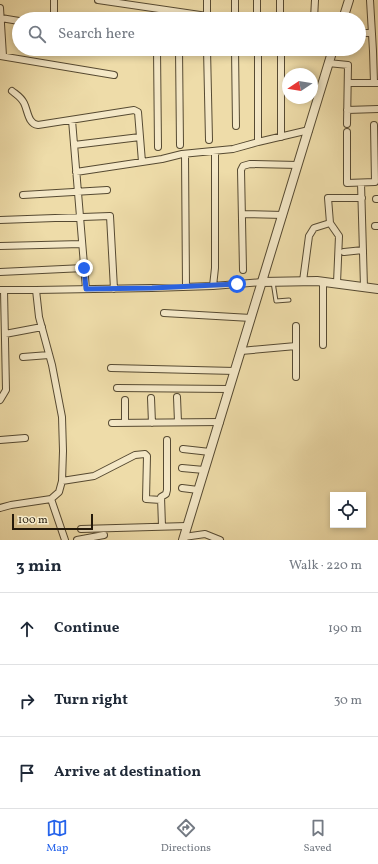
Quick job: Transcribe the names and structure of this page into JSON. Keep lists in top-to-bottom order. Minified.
{"scale_bar":"100 m","north":"left","page":{"search":"Search here","scale":"100 m","heading":["3 min","Walk · 220 m"],"list":[["Continue","190 m"],["Turn right","30 m"],"Arrive at destination"],"nav":["Map","Directions","Saved"]}}
